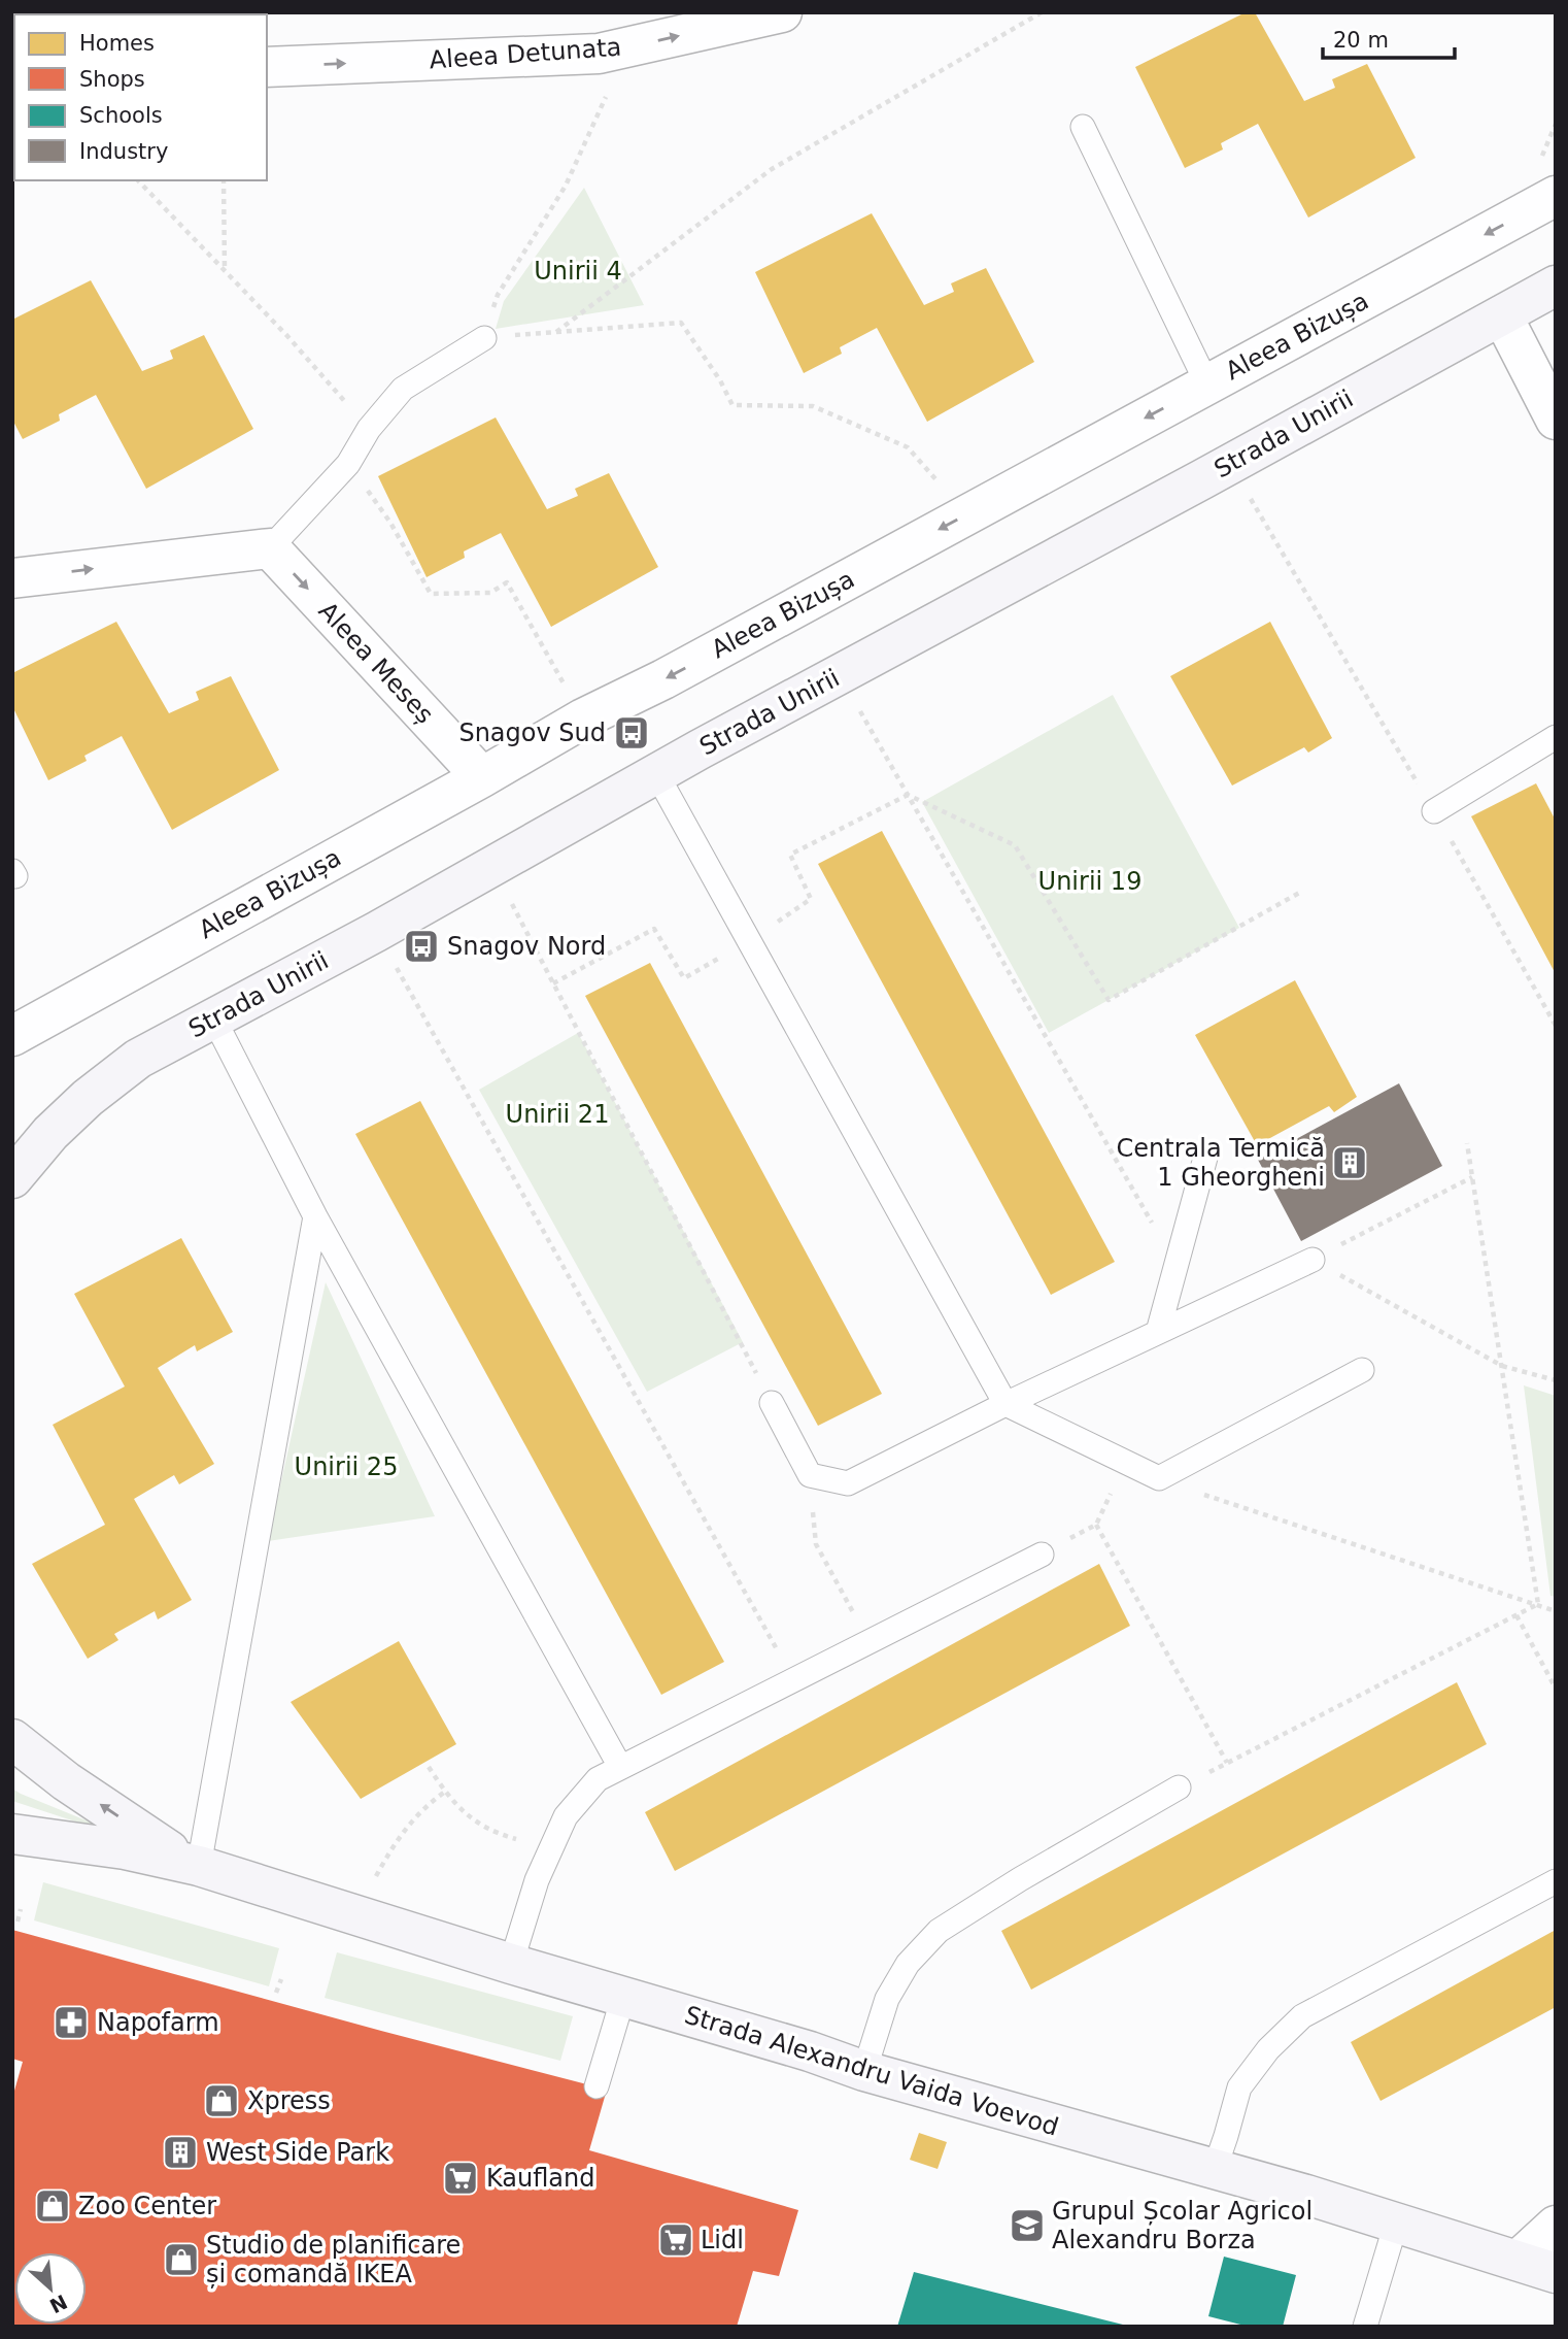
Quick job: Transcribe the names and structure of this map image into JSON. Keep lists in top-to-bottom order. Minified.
{"streets":{"main road":["Strada Unirii","Strada Alexandru Vaida Voevod"],"street":["Aleea Detunata","Aleea Bizușa","Aleea Meseș"]},"crossings":[["Aleea Bizușa","Aleea Meseș"]],"one_way":["Aleea Detunata","Aleea Bizușa","Aleea Meseș"],"parks":["Unirii 4","Unirii 19","Unirii 21","Unirii 25"],"places":{"bus stop":["Snagov Sud","Snagov Nord"],"building":["Centrala Termică 1 Gheorgheni","West Side Park"],"pharmacy":["Napofarm"],"shop":["Xpress","Zoo Center","Studio de planificare și comandă IKEA"],"supermarket":["Kaufland","Lidl"],"school or university":["Grupul Școlar Agricol Alexandru Borza"]},"legend":["Homes","Shops","Schools","Industry"],"scale_bar":"20 m","north":"bottom right"}
